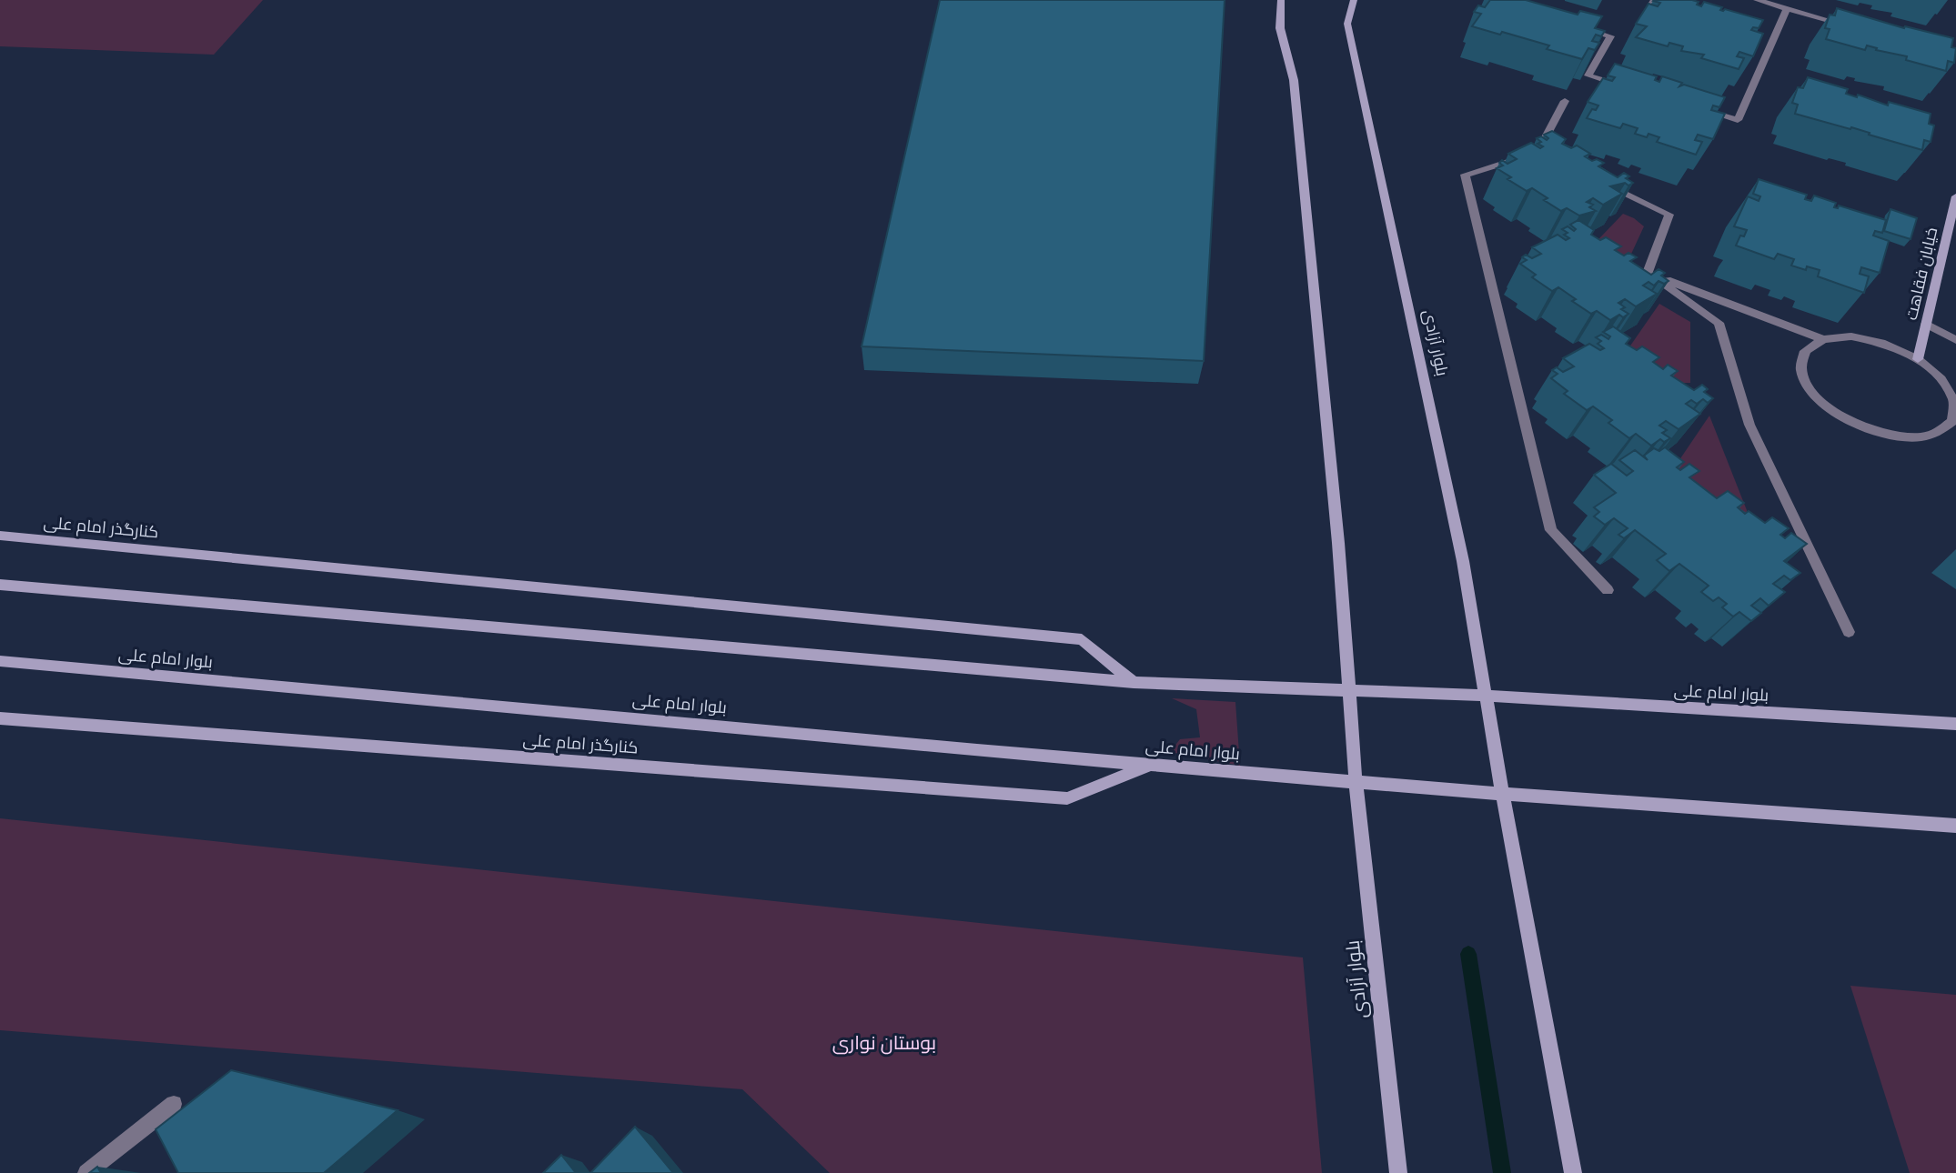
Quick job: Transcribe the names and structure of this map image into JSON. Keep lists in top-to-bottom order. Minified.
{"streets":{"main road":["خیابان فقاهت","بلوار آزادی","کنارگذر امام علی","بلوار امام علی"]},"crossings":[["بلوار آزادی","بلوار امام علی"],["کنارگذر امام علی","بلوار امام علی"]],"parks":["بوستان نواری"]}
